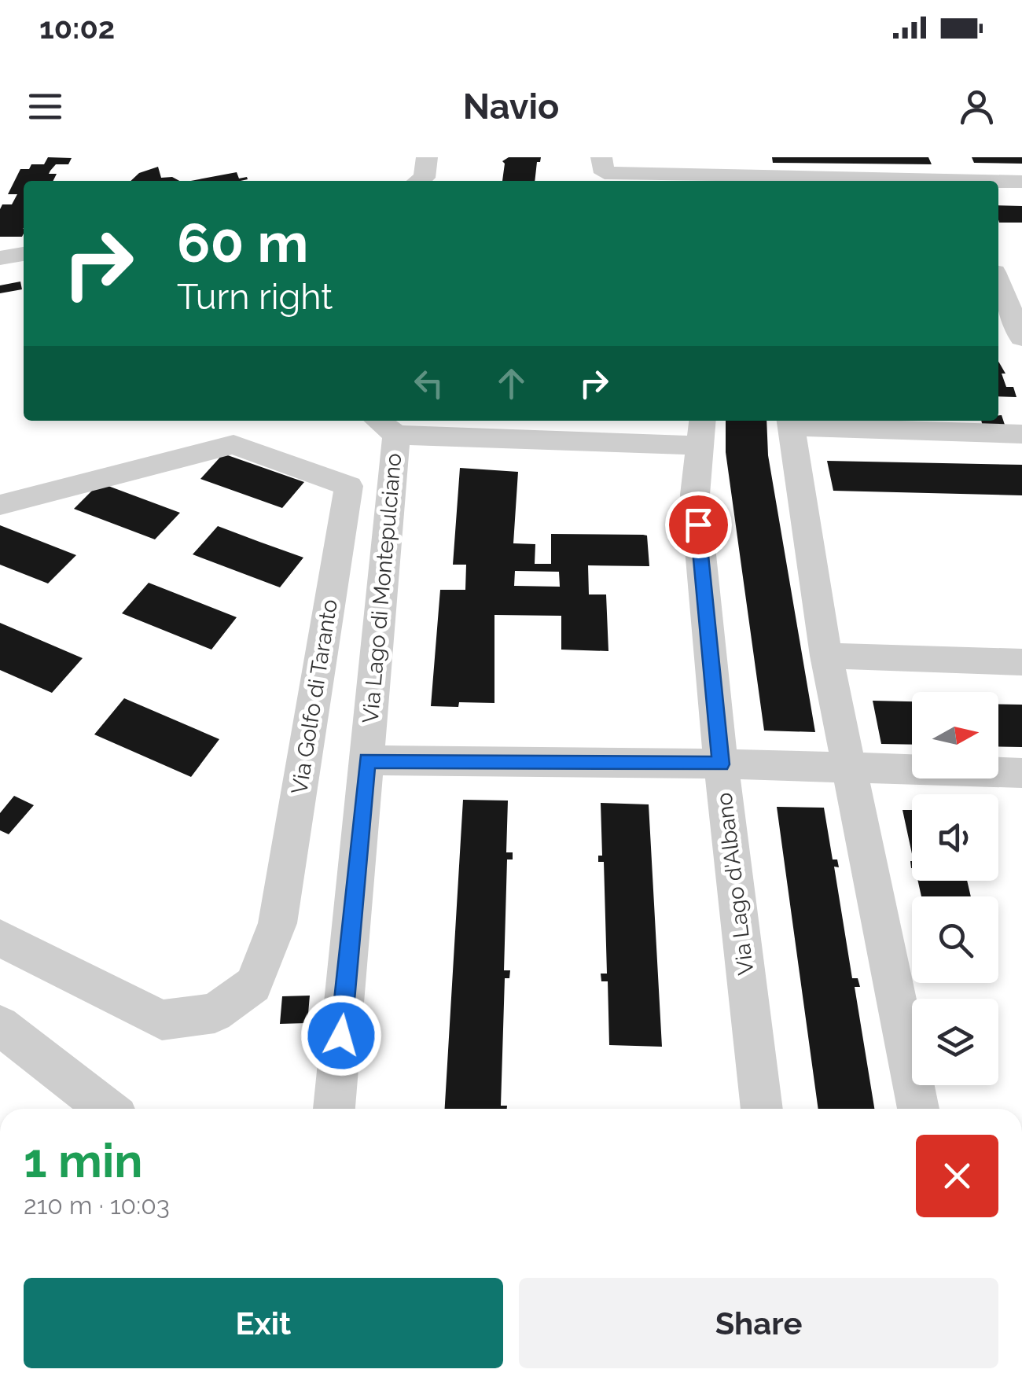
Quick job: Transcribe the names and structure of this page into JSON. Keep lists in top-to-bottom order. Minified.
{"streets":{"street":["Via Lago di Montepulciano","Via Golfo di Taranto","Via Lago d'Albano"]},"crossings":[["Via Lago di Montepulciano","Via Lago d'Albano"]],"north":"right","page":{"status":"10:02","header":"Navio","turn":["60 m","Turn right"],"heading":["1 min","210 m · 10:03"],"buttons":["Exit","Share"]}}
